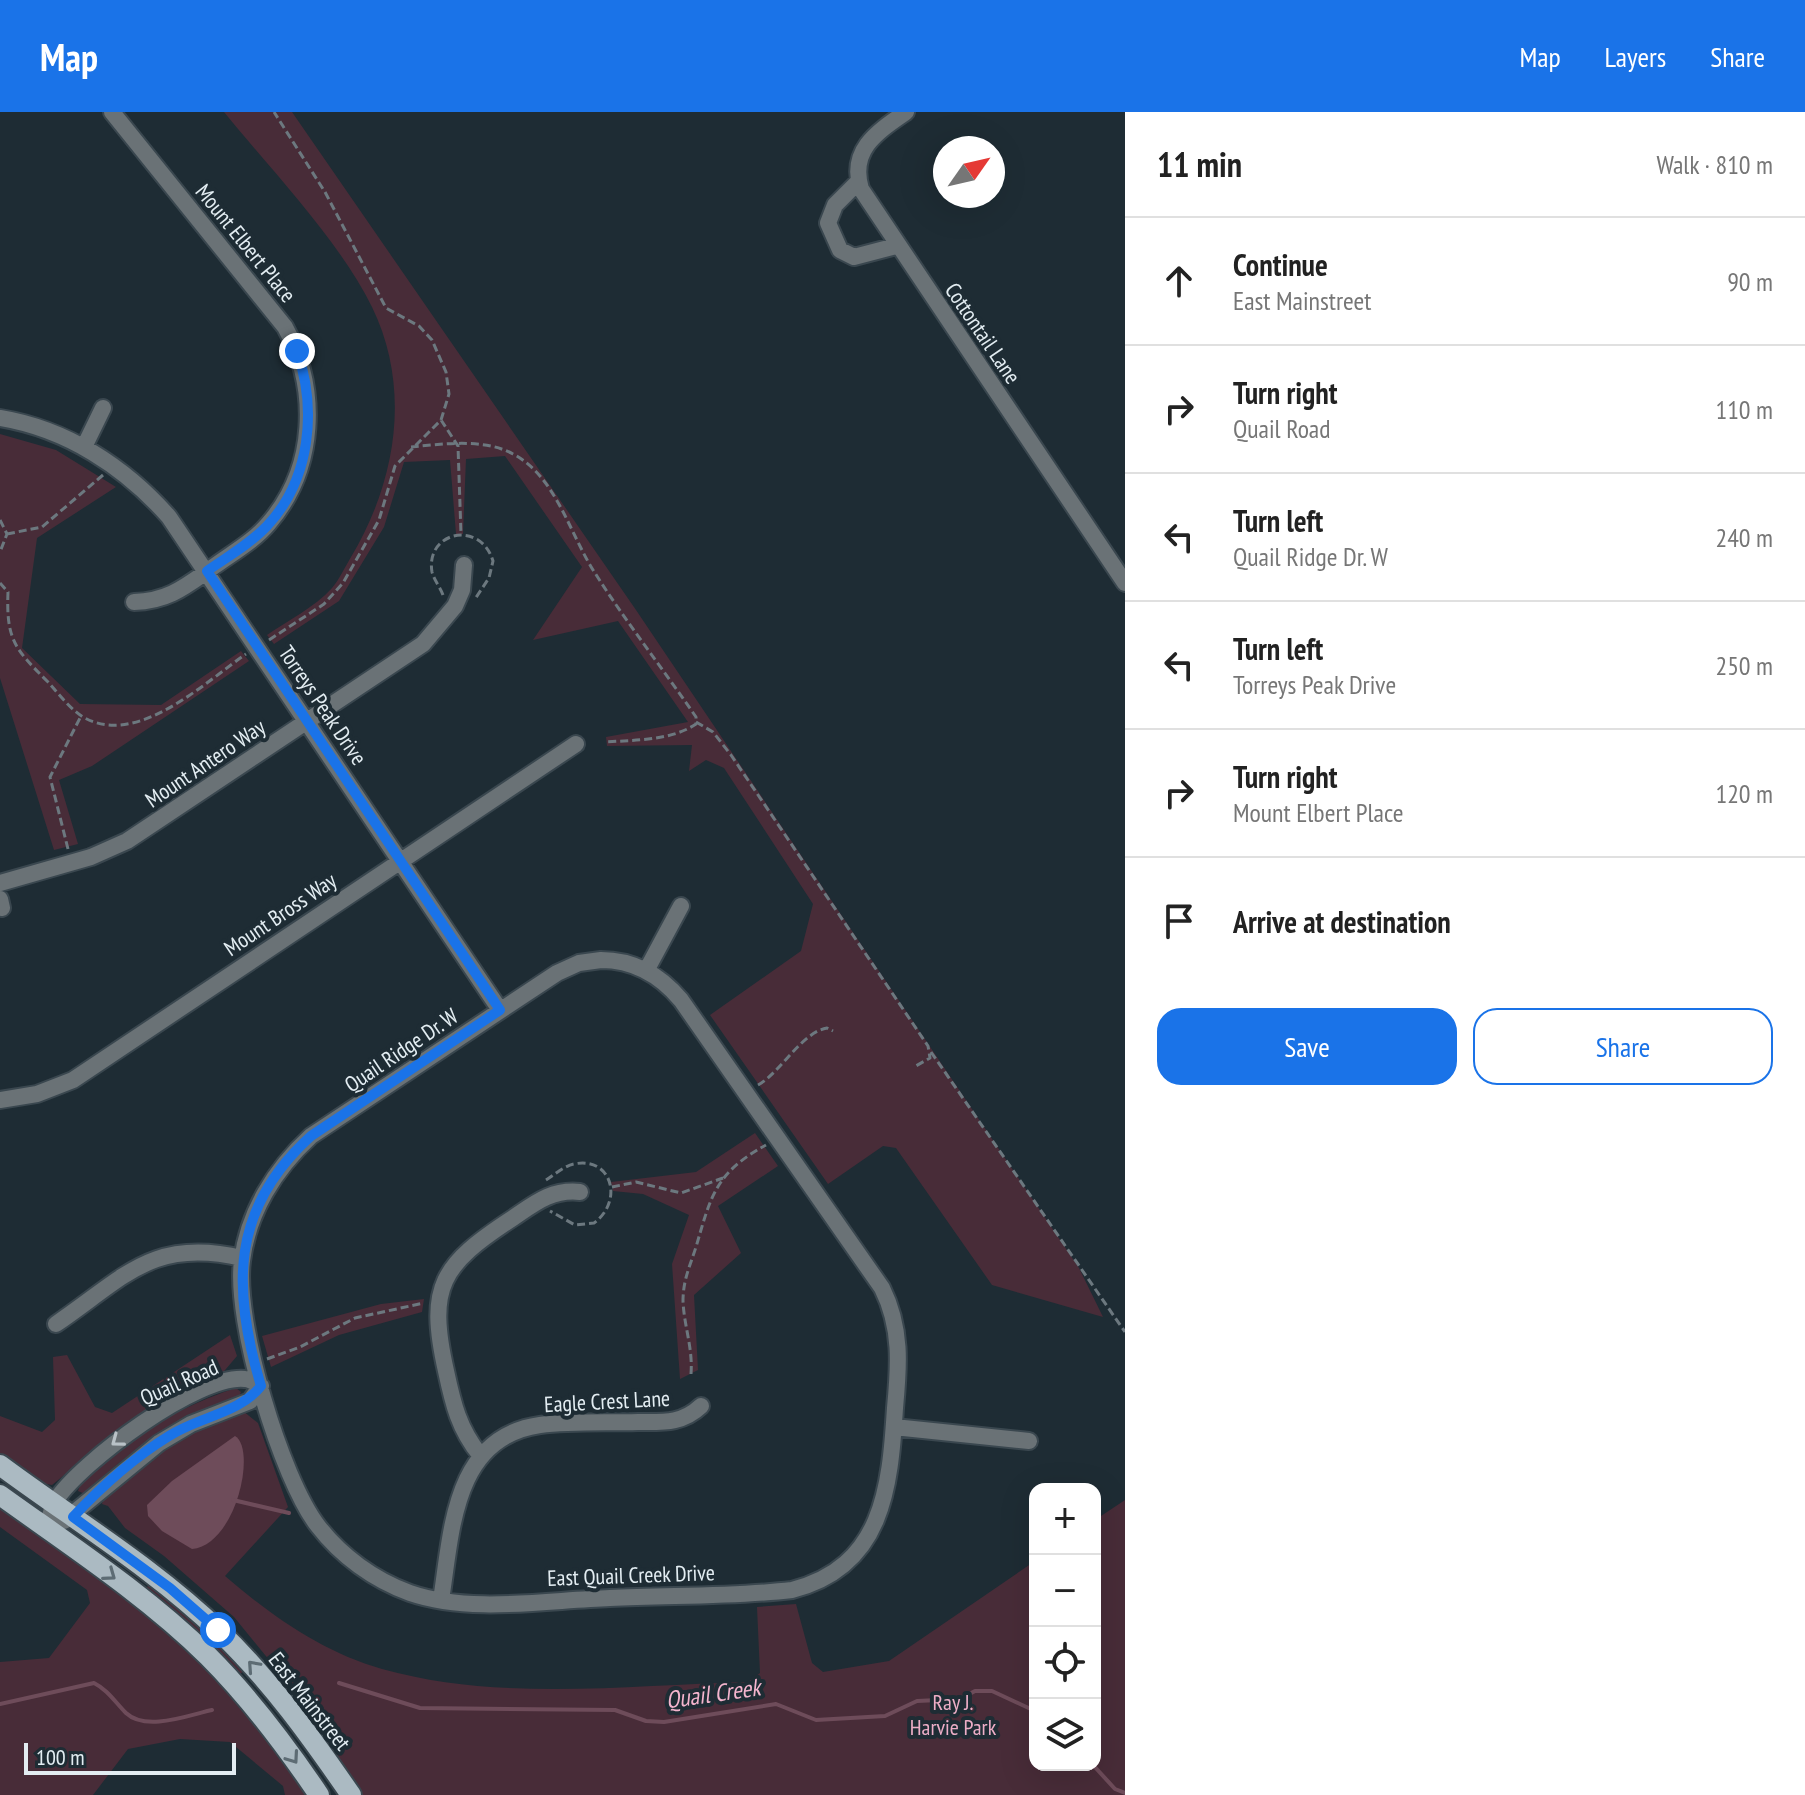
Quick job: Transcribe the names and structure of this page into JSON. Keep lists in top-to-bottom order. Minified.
{"streets":{"main road":["East Mainstreet"],"street":["Mount Elbert Place","Cottontail Lane","Torreys Peak Drive","Mount Antero Way","Mount Bross Way","Quail Ridge Dr. W","Quail Road","Eagle Crest Lane","East Quail Creek Drive"]},"crossings":[["Mount Elbert Place","Torreys Peak Drive"],["Torreys Peak Drive","Mount Antero Way"],["Torreys Peak Drive","Mount Bross Way"],["Torreys Peak Drive","Quail Ridge Dr. W"],["Quail Ridge Dr. W","Quail Road"],["Quail Ridge Dr. W","East Quail Creek Drive"],["Quail Road","East Quail Creek Drive"],["Quail Road","East Mainstreet"],["Eagle Crest Lane","East Quail Creek Drive"]],"water":["Quail Creek"],"parks":["Ray J. Harvie Park"],"scale_bar":"100 m","north":"top right","page":{"header":"Map","nav":["Map","Layers","Share"],"heading":["11 min","Walk · 810 m"],"list":[["Continue","East Mainstreet","90 m"],["Turn right","Quail Road","110 m"],["Turn left","Quail Ridge Dr. W","240 m"],["Turn left","Torreys Peak Drive","250 m"],["Turn right","Mount Elbert Place","120 m"],"Arrive at destination"],"buttons":["Save","Share"],"map_buttons":["+","−"],"scale":"100 m"}}
